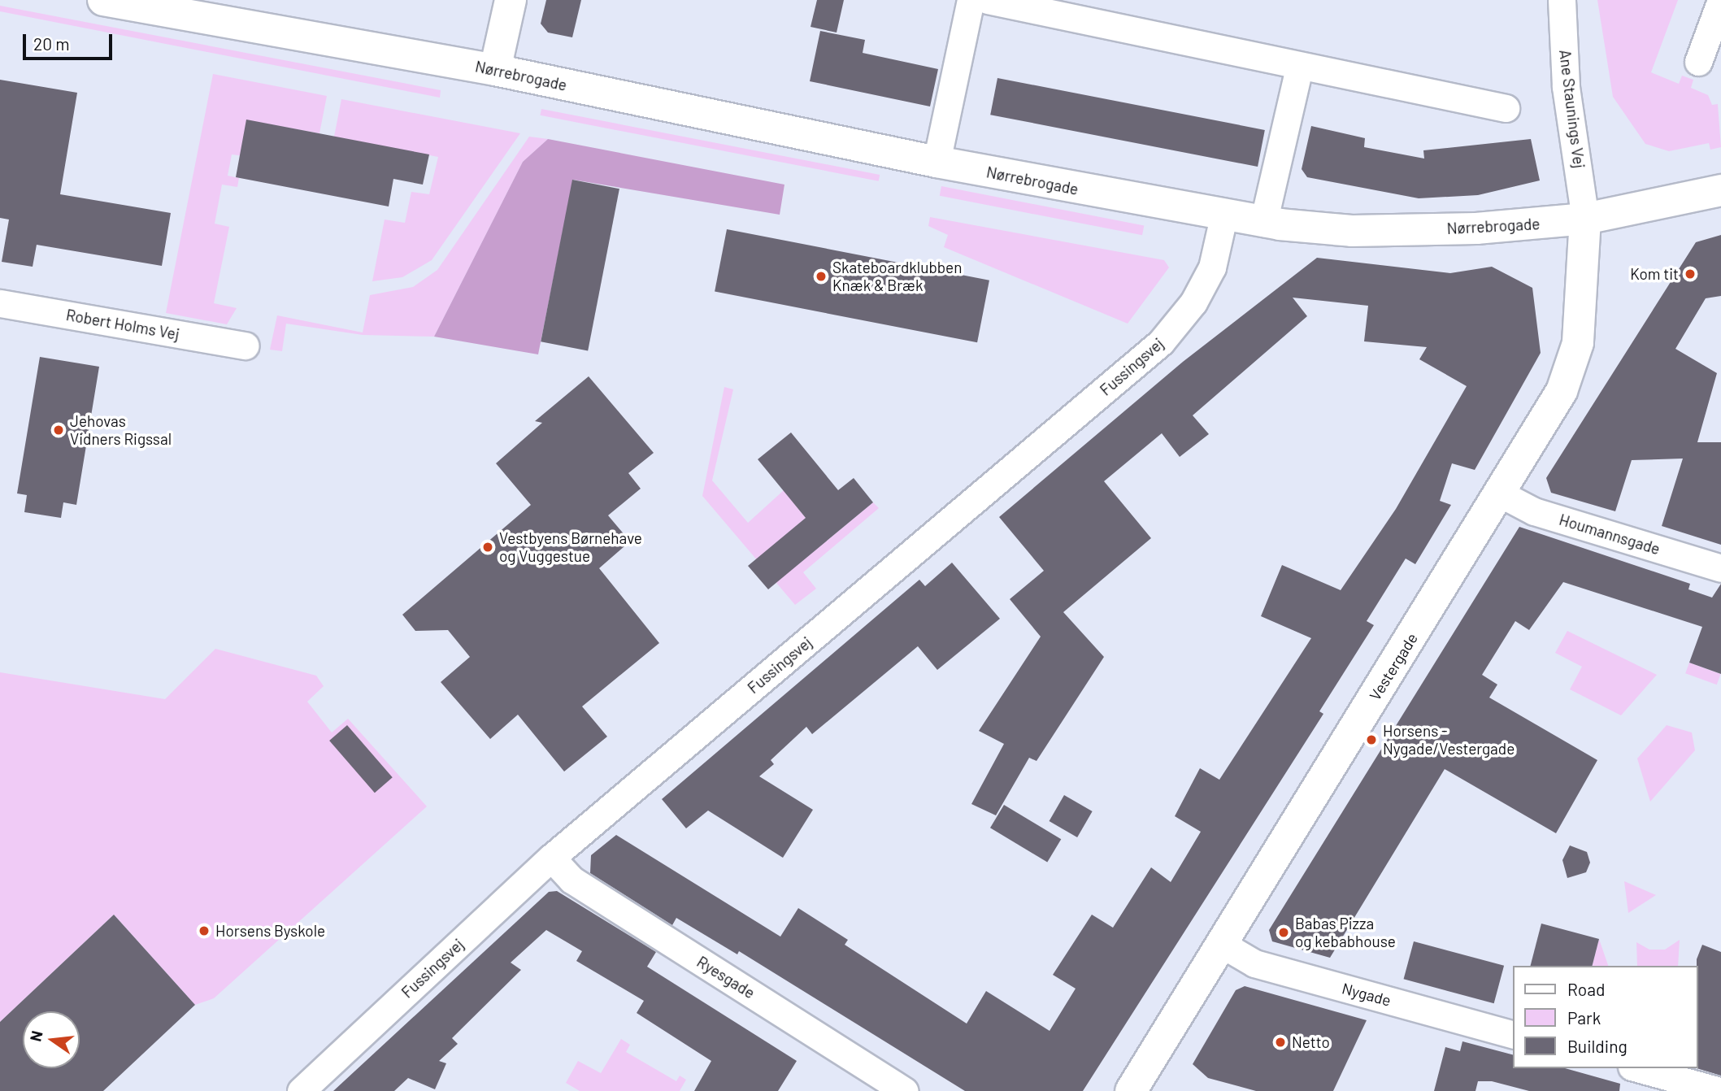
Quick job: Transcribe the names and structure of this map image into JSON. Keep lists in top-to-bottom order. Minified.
{"streets":{"main road":["Nørrebrogade","Vestergade"],"street":["Ane Staunings Vej","Robert Holms Vej","Fussingsvej","Houmannsgade","Ryesgade","Nygade"]},"crossings":[["Nørrebrogade","Ane Staunings Vej"],["Nørrebrogade","Fussingsvej"],["Nørrebrogade","Vestergade"],["Ane Staunings Vej","Vestergade"],["Fussingsvej","Ryesgade"],["Houmannsgade","Vestergade"],["Vestergade","Nygade"]],"places":["Kom tit","Skateboardklubben Knæk & Bræk","Jehovas Vidners Rigssal","Vestbyens Børnehave og Vuggestue","Horsens - Nygade/Vestergade","Horsens Byskole","Babas Pizza og kebabhouse","Netto"],"legend":["Road","Park","Building"],"scale_bar":"20 m","north":"left"}
